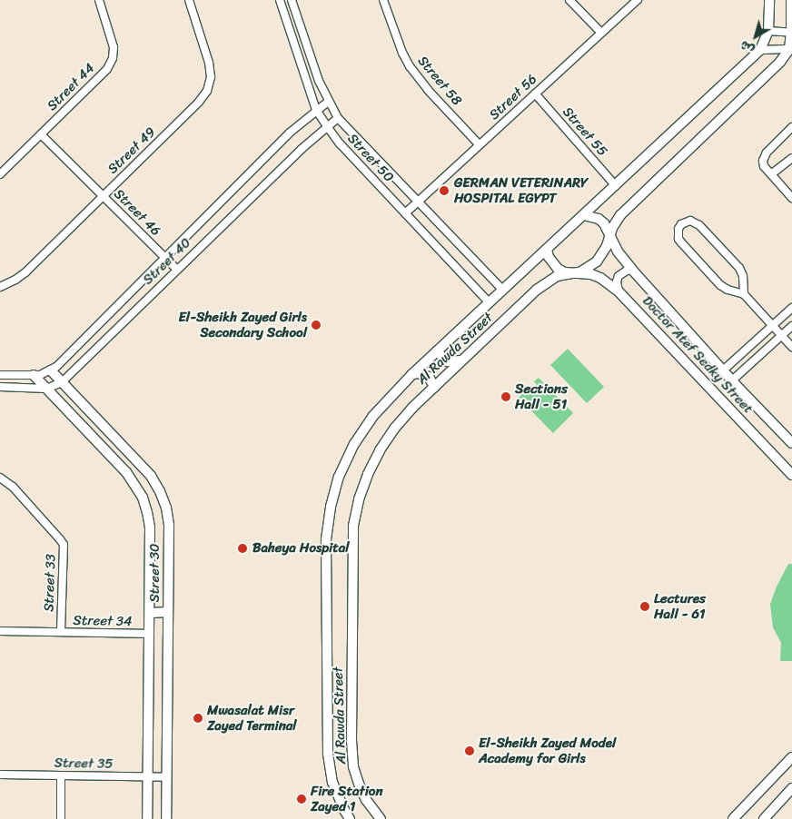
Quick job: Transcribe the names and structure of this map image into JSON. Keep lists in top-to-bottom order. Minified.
{"streets":{"street":["Street 58","Street 44","Street 56","Street 55","Street 49","Street 50","Street 46","Street 40","Al Rawda Street","Doctor Atef Sedky Street","Street 30","Street 33","Street 34","Street 35"]},"crossings":[["Street 58","Street 56"],["Street 44","Street 46"],["Street 56","Street 55"],["Street 56","Street 50"],["Street 55","Al Rawda Street"],["Street 49","Street 46"],["Street 50","Street 40"],["Street 50","Al Rawda Street"],["Street 46","Street 40"],["Street 40","Street 30"],["Al Rawda Street","Doctor Atef Sedky Street"],["Street 30","Street 34"],["Street 30","Street 35"],["Street 33","Street 34"]],"places":["GERMAN VETERINARY HOSPITAL EGYPT","El-Sheikh Zayed Girls Secondary School","Sections Hall - 51","Baheya Hospital","Lectures Hall - 61","Mwasalat Misr Zayed Terminal","El-Sheikh Zayed Model Academy for Girls","Fire Station Zayed 1"],"north":"bottom left"}
